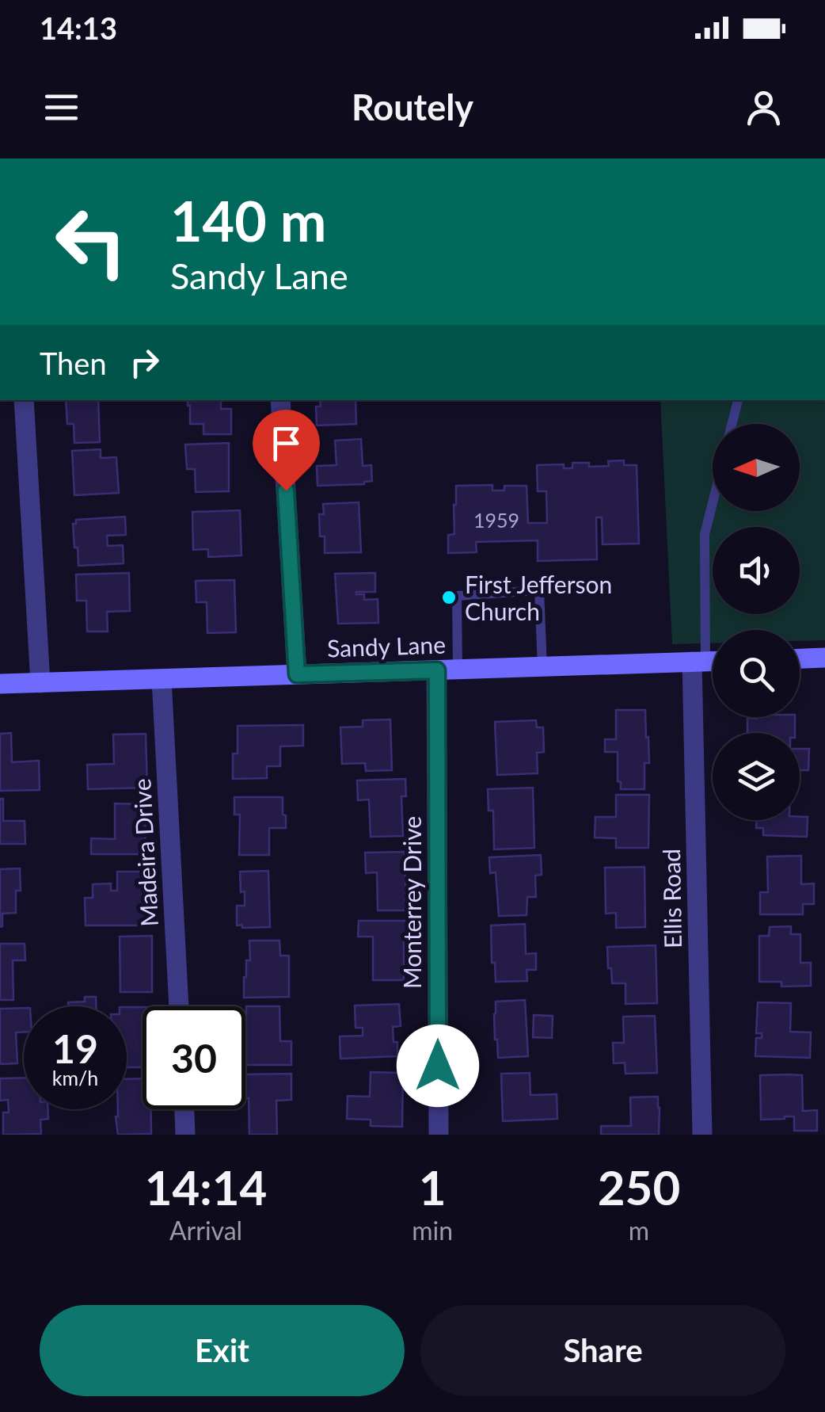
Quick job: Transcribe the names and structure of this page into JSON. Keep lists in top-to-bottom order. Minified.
{"streets":{"street":["Sandy Lane","Madeira Drive","Ellis Road","Monterrey Drive"]},"crossings":[["Sandy Lane","Madeira Drive"],["Sandy Lane","Ellis Road"],["Sandy Lane","Monterrey Drive"]],"places":["First Jefferson Church"],"house_numbers":["1959"],"north":"left","page":{"status":"14:13","header":"Routely","turn":["140 m","Sandy Lane"],"then":"Then","speed":"19 km/h","limit":"30","eta":["14:14","Arrival","1","min","250","m"],"buttons":["Exit","Share"]}}
